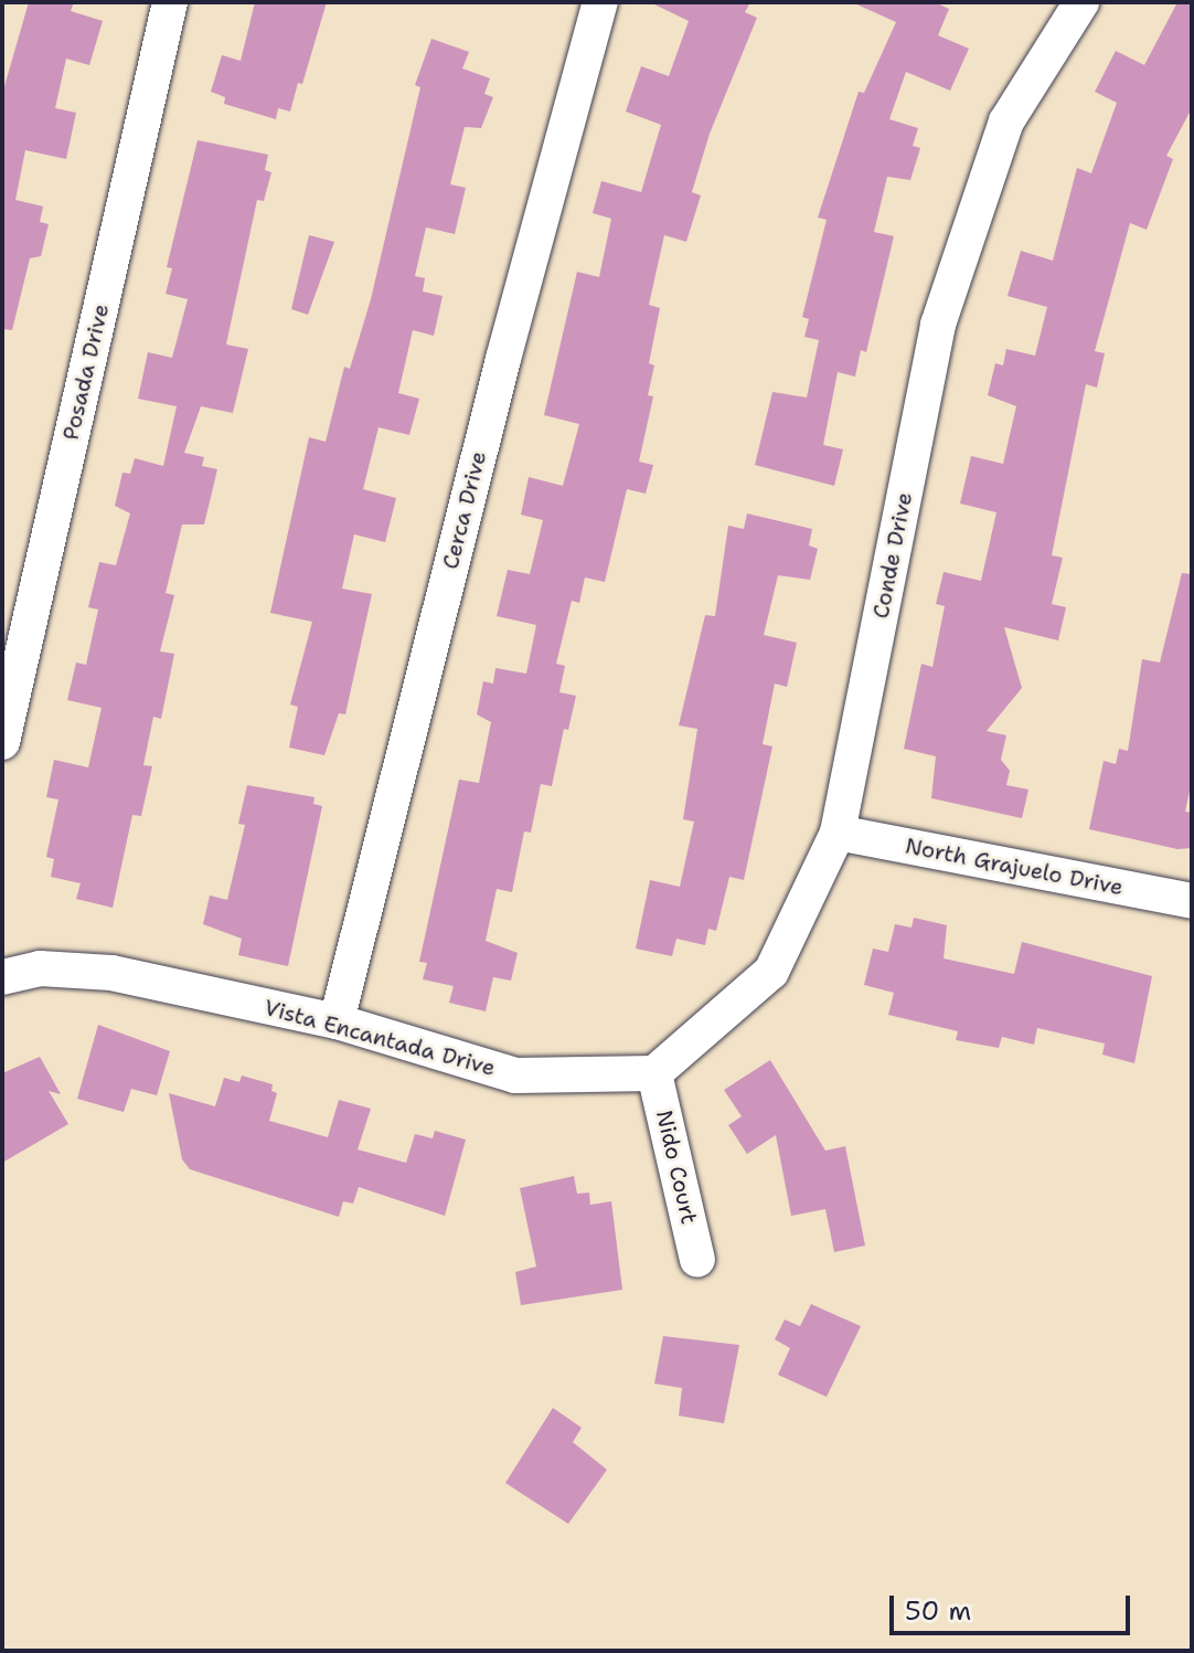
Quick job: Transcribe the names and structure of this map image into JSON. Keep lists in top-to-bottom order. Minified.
{"streets":{"street":["Posada Drive","Cerca Drive","Conde Drive","North Grajuelo Drive","Vista Encantada Drive","Nido Court"]},"crossings":[["Cerca Drive","Vista Encantada Drive"],["Conde Drive","North Grajuelo Drive"],["Conde Drive","Vista Encantada Drive"],["Conde Drive","Nido Court"],["Vista Encantada Drive","Nido Court"]],"scale_bar":"50 m"}
